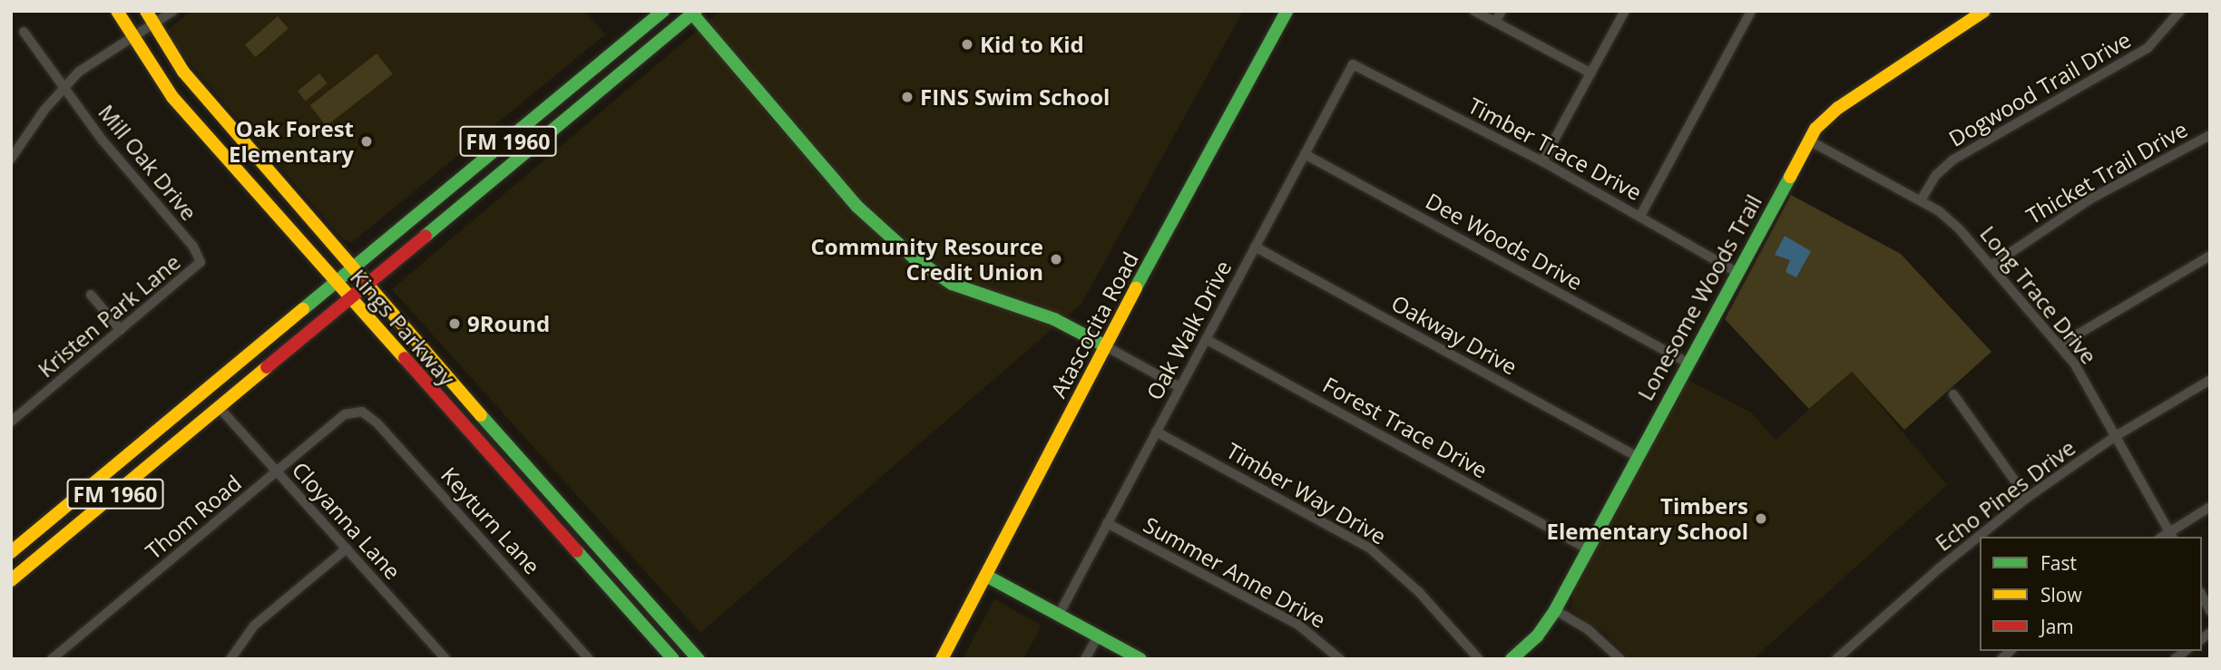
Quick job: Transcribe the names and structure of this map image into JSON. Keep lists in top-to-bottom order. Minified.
{"streets":{"street":["Dogwood Trail Drive","FM 1960","Timber Trace Drive","Mill Oak Drive","Thicket Trail Drive","Dee Woods Drive","Long Trace Drive","Lonesome Woods Trail","Kristen Park Lane","Atascocita Road","Kings Parkway","Oak Walk Drive","Oakway Drive","Forest Trace Drive","Timber Way Drive","Echo Pines Drive","Thom Road","Cloyanna Lane","Keyturn Lane","Summer Anne Drive"]},"crossings":[["Dogwood Trail Drive","Long Trace Drive"],["FM 1960","Kings Parkway"],["FM 1960","Cloyanna Lane"],["Timber Trace Drive","Lonesome Woods Trail"],["Timber Trace Drive","Oak Walk Drive"],["Mill Oak Drive","Kristen Park Lane"],["Thicket Trail Drive","Long Trace Drive"],["Dee Woods Drive","Lonesome Woods Trail"],["Dee Woods Drive","Oak Walk Drive"],["Long Trace Drive","Lonesome Woods Trail"],["Long Trace Drive","Echo Pines Drive"],["Lonesome Woods Trail","Oakway Drive"],["Lonesome Woods Trail","Forest Trace Drive"],["Oak Walk Drive","Oakway Drive"],["Oak Walk Drive","Forest Trace Drive"],["Oak Walk Drive","Timber Way Drive"],["Oak Walk Drive","Summer Anne Drive"],["Thom Road","Cloyanna Lane"],["Thom Road","Keyturn Lane"]],"places":["Kid to Kid","FINS Swim School","Oak Forest Elementary","Community Resource Credit Union","9Round","Timbers Elementary School"],"legend":["Fast","Slow","Jam"]}
